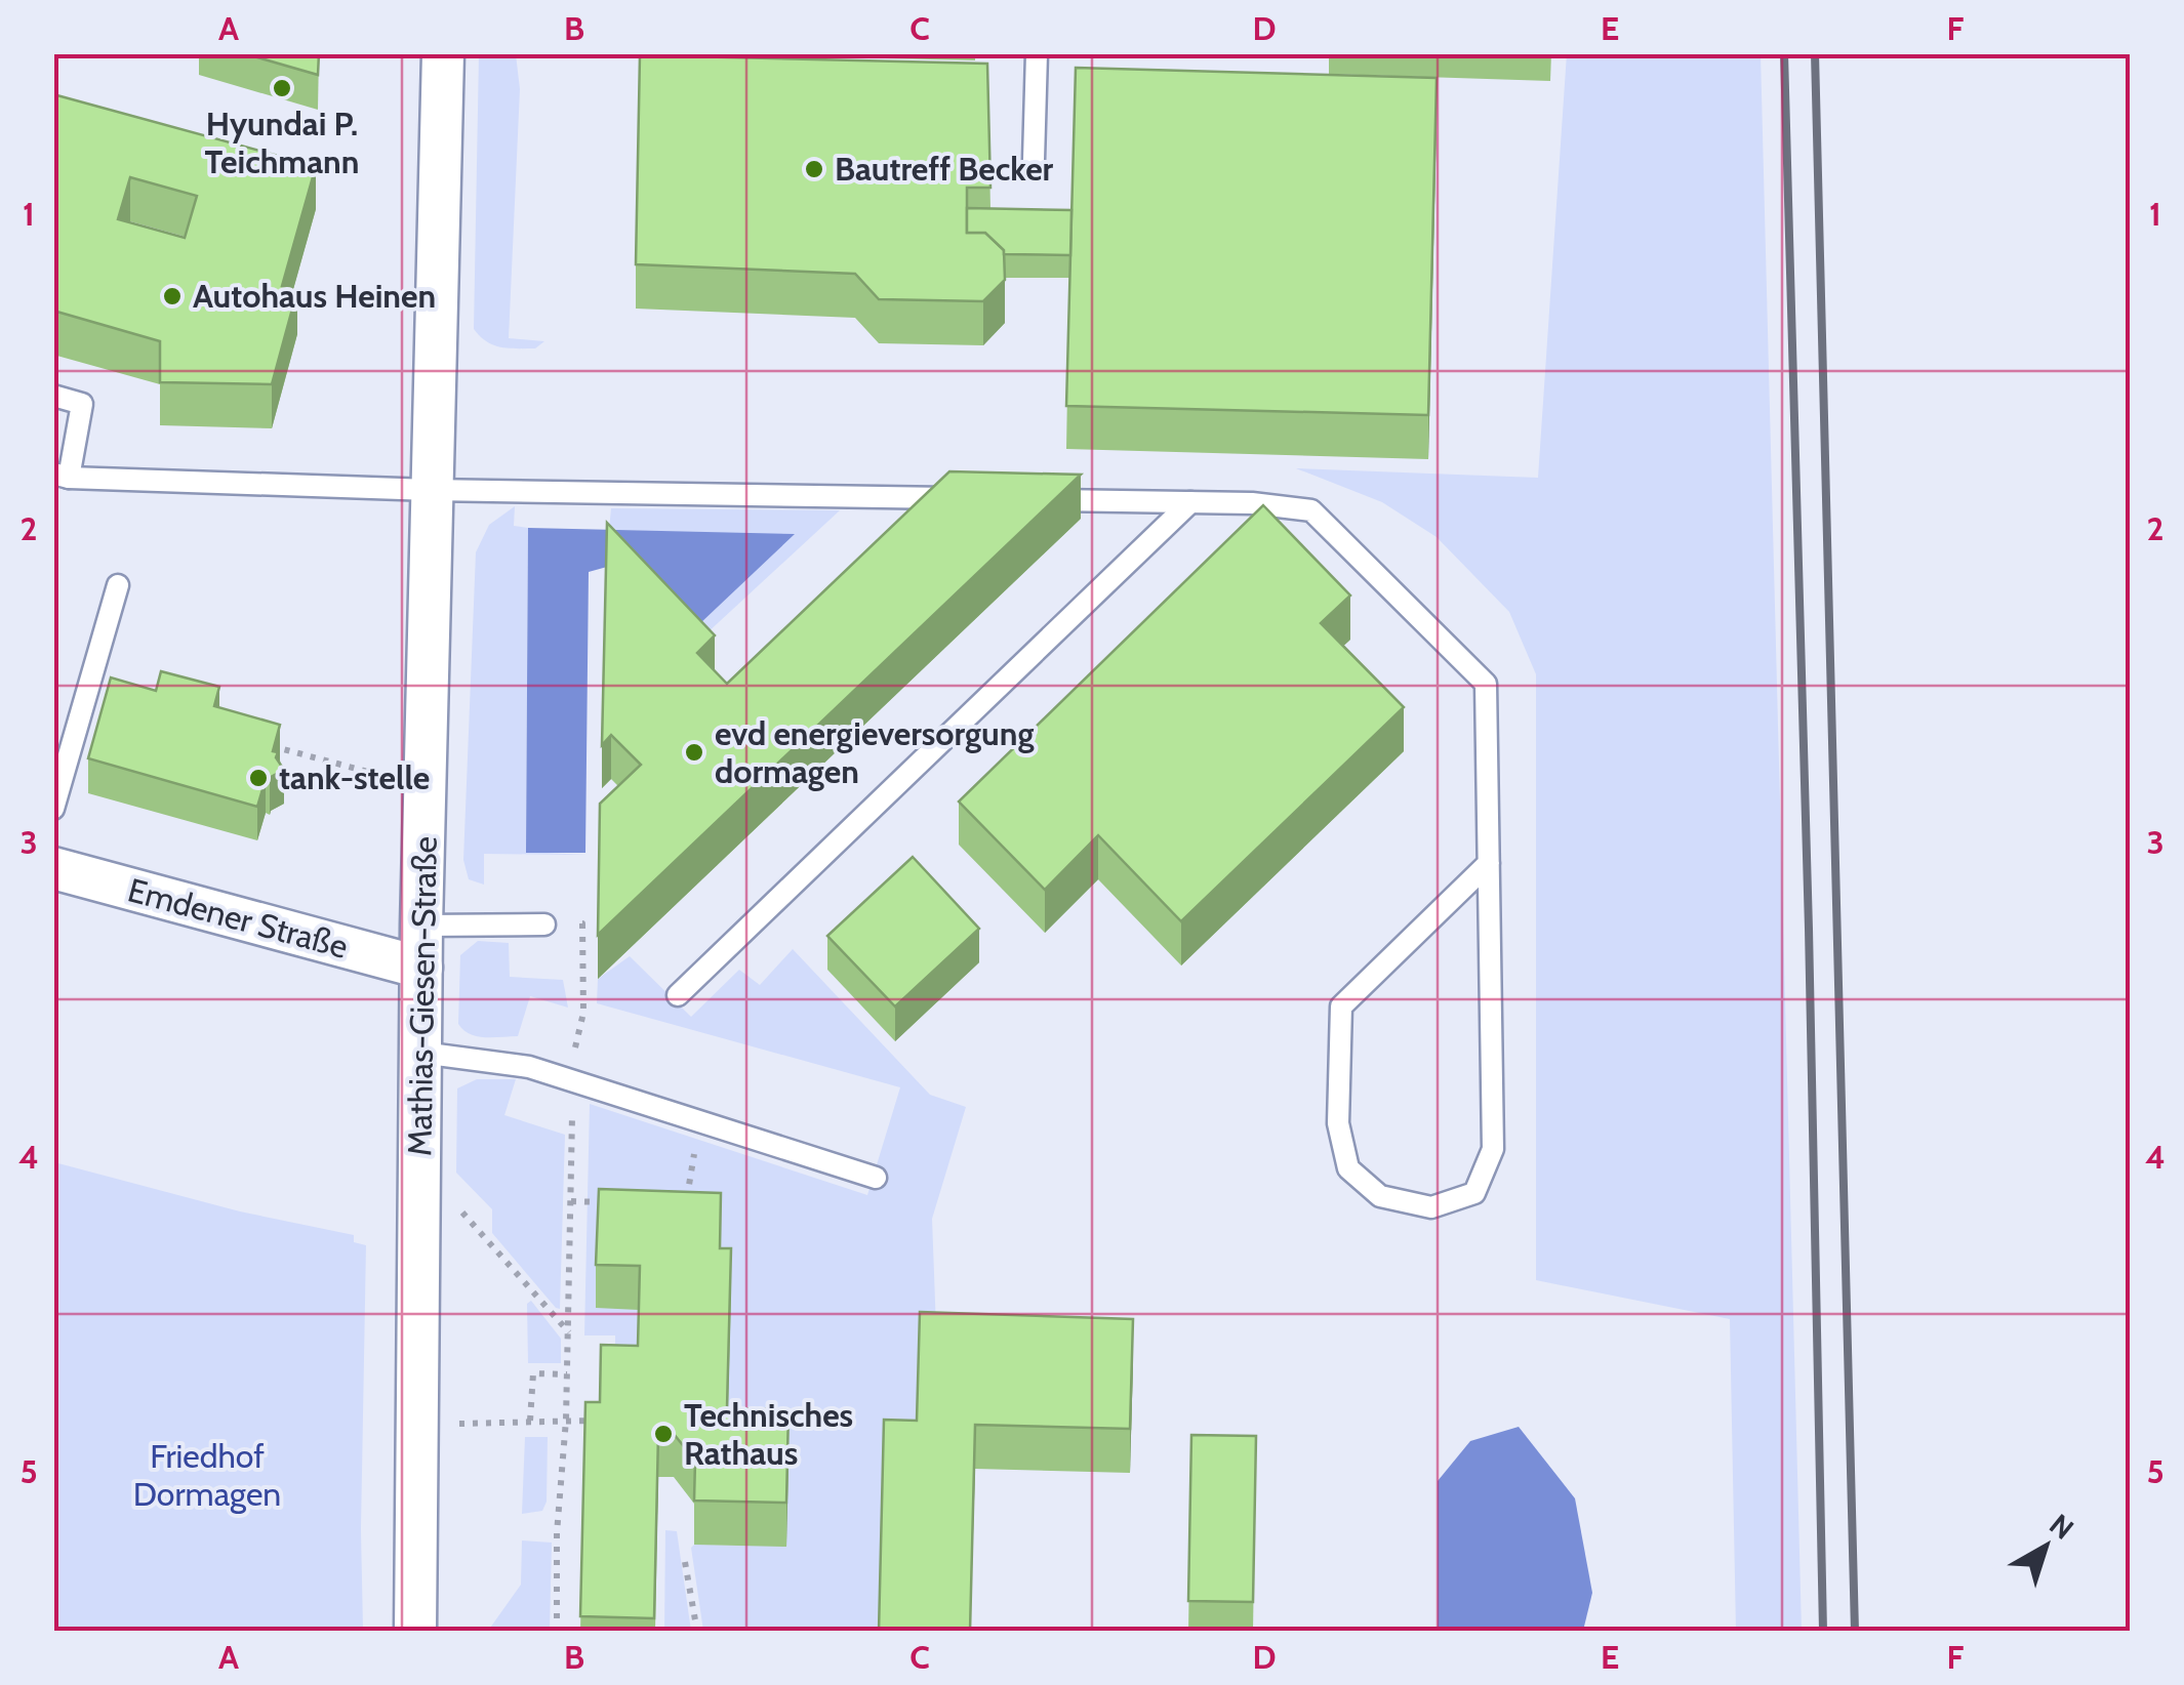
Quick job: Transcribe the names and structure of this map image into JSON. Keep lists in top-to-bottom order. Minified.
{"streets":{"street":["Emdener Straße","Mathias-Giesen-Straße"]},"crossings":[["Emdener Straße","Mathias-Giesen-Straße"]],"parks":["Friedhof Dormagen"],"places":["Hyundai P. Teichmann","Bautreff Becker","Autohaus Heinen","evd energieversorgung dormagen","tank-stelle","Technisches Rathaus"],"north":"top right","grid":{"columns":["A","B","C","D","E","F"],"rows":["1","2","3","4","5"]}}
